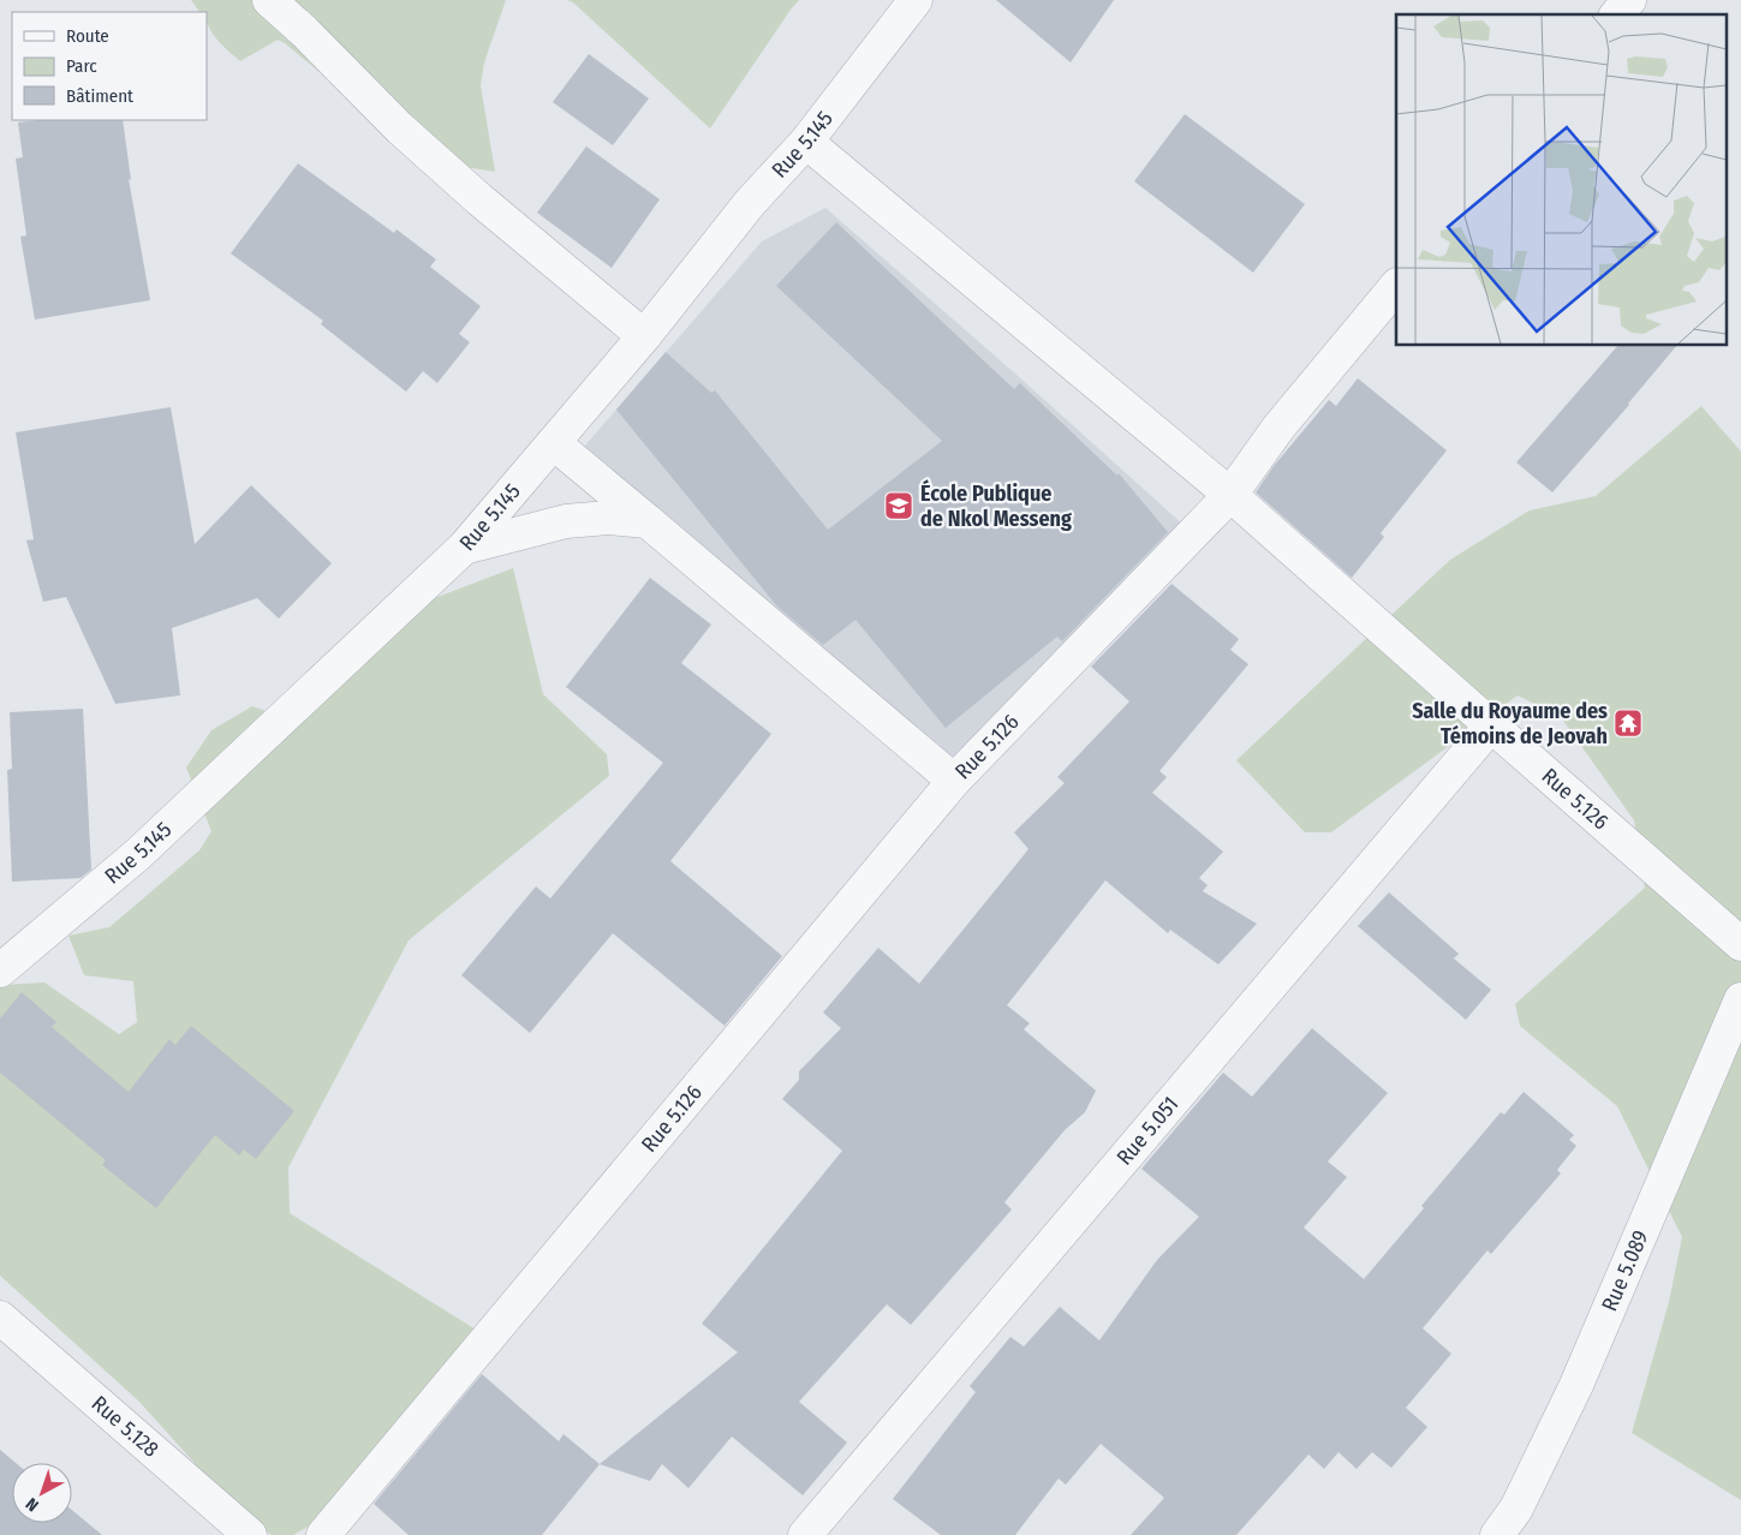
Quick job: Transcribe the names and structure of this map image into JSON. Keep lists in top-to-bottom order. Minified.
{"streets":{"street":["Rue 5.145","Rue 5.126","Rue 5.051","Rue 5.089","Rue 5.128"]},"crossings":[["Rue 5.126","Rue 5.051"]],"places":{"school or university":["École Publique de Nkol Messeng"],"temple":["Salle du Royaume des Témoins de Jeovah"]},"legend":["Route","Parc","Bâtiment"],"north":"bottom left"}
